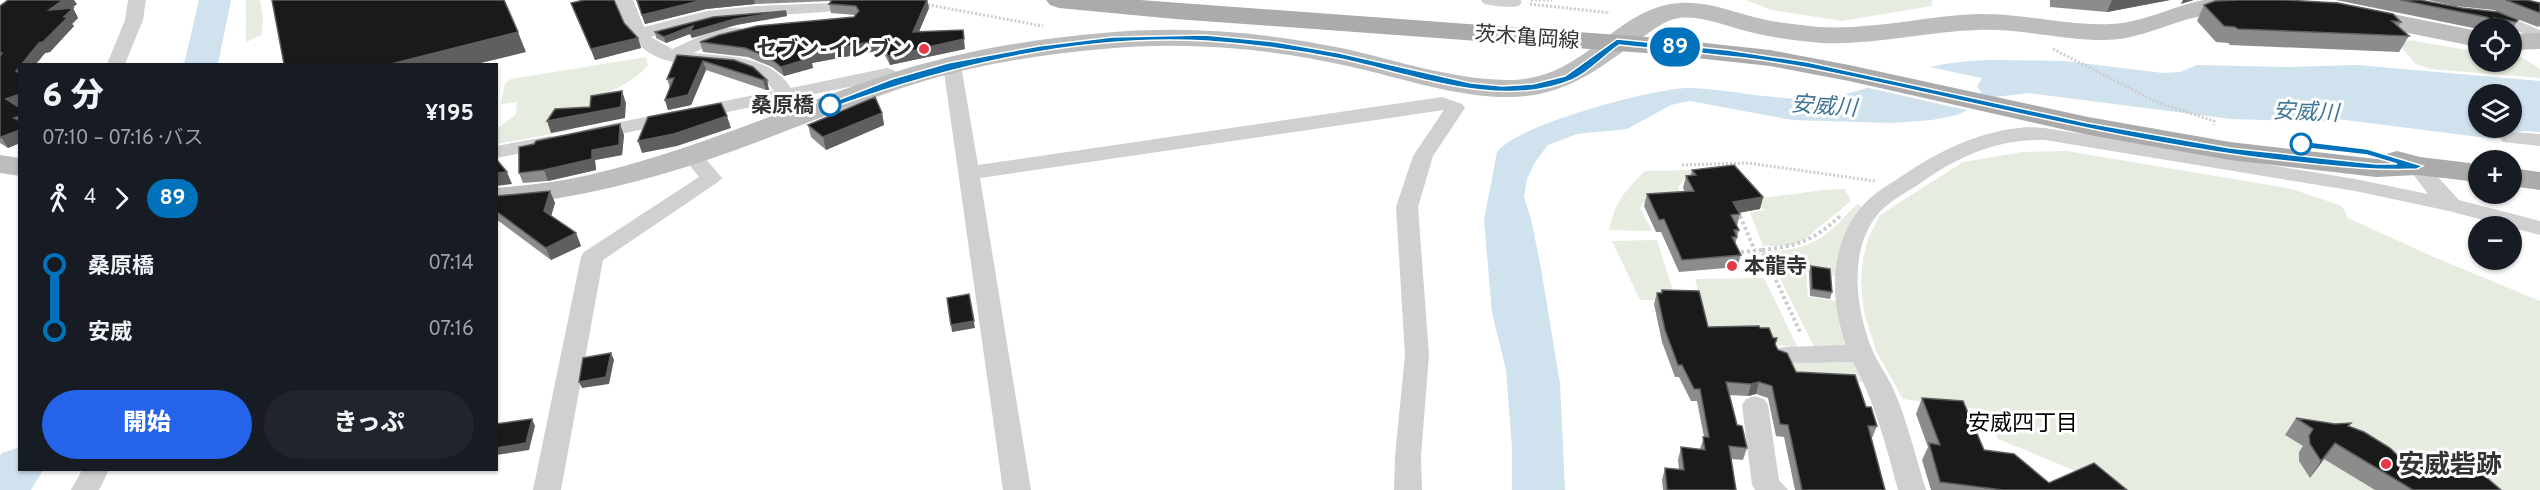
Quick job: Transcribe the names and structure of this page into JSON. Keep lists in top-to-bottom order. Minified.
{"streets":{"main road":["茨木亀岡線"]},"districts":["安威四丁目"],"water":["安威川"],"places":["セブン-イレブン","桑原橋","本龍寺","安威砦跡"],"lines":["bus line 89"],"page":{"on_map":"89","map_buttons":["+","−"],"heading":["6 分","07:10 – 07:16 · バス","¥195"],"legs":["4","89"],"list":[{"name":"桑原橋","value":"07:14"},{"name":"安威","value":"07:16"}],"buttons":["開始","きっぷ"]}}
